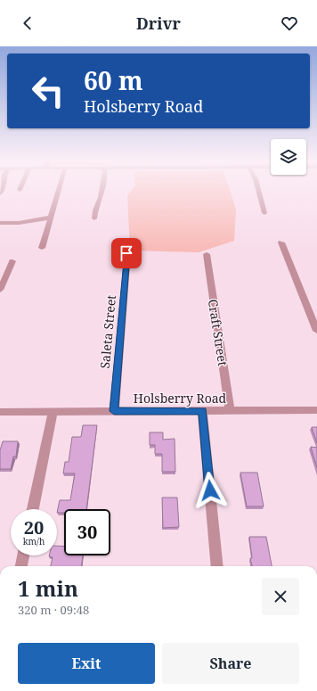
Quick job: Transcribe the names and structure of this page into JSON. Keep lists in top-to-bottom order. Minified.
{"streets":{"street":["Saleta Street","Craft Street","Holsberry Road"]},"crossings":[["Saleta Street","Holsberry Road"],["Craft Street","Holsberry Road"]],"page":{"header":"Drivr","turn":["60 m","Holsberry Road"],"speed":"20 km/h","limit":"30","heading":["1 min","320 m · 09:48"],"buttons":["Exit","Share"]}}
